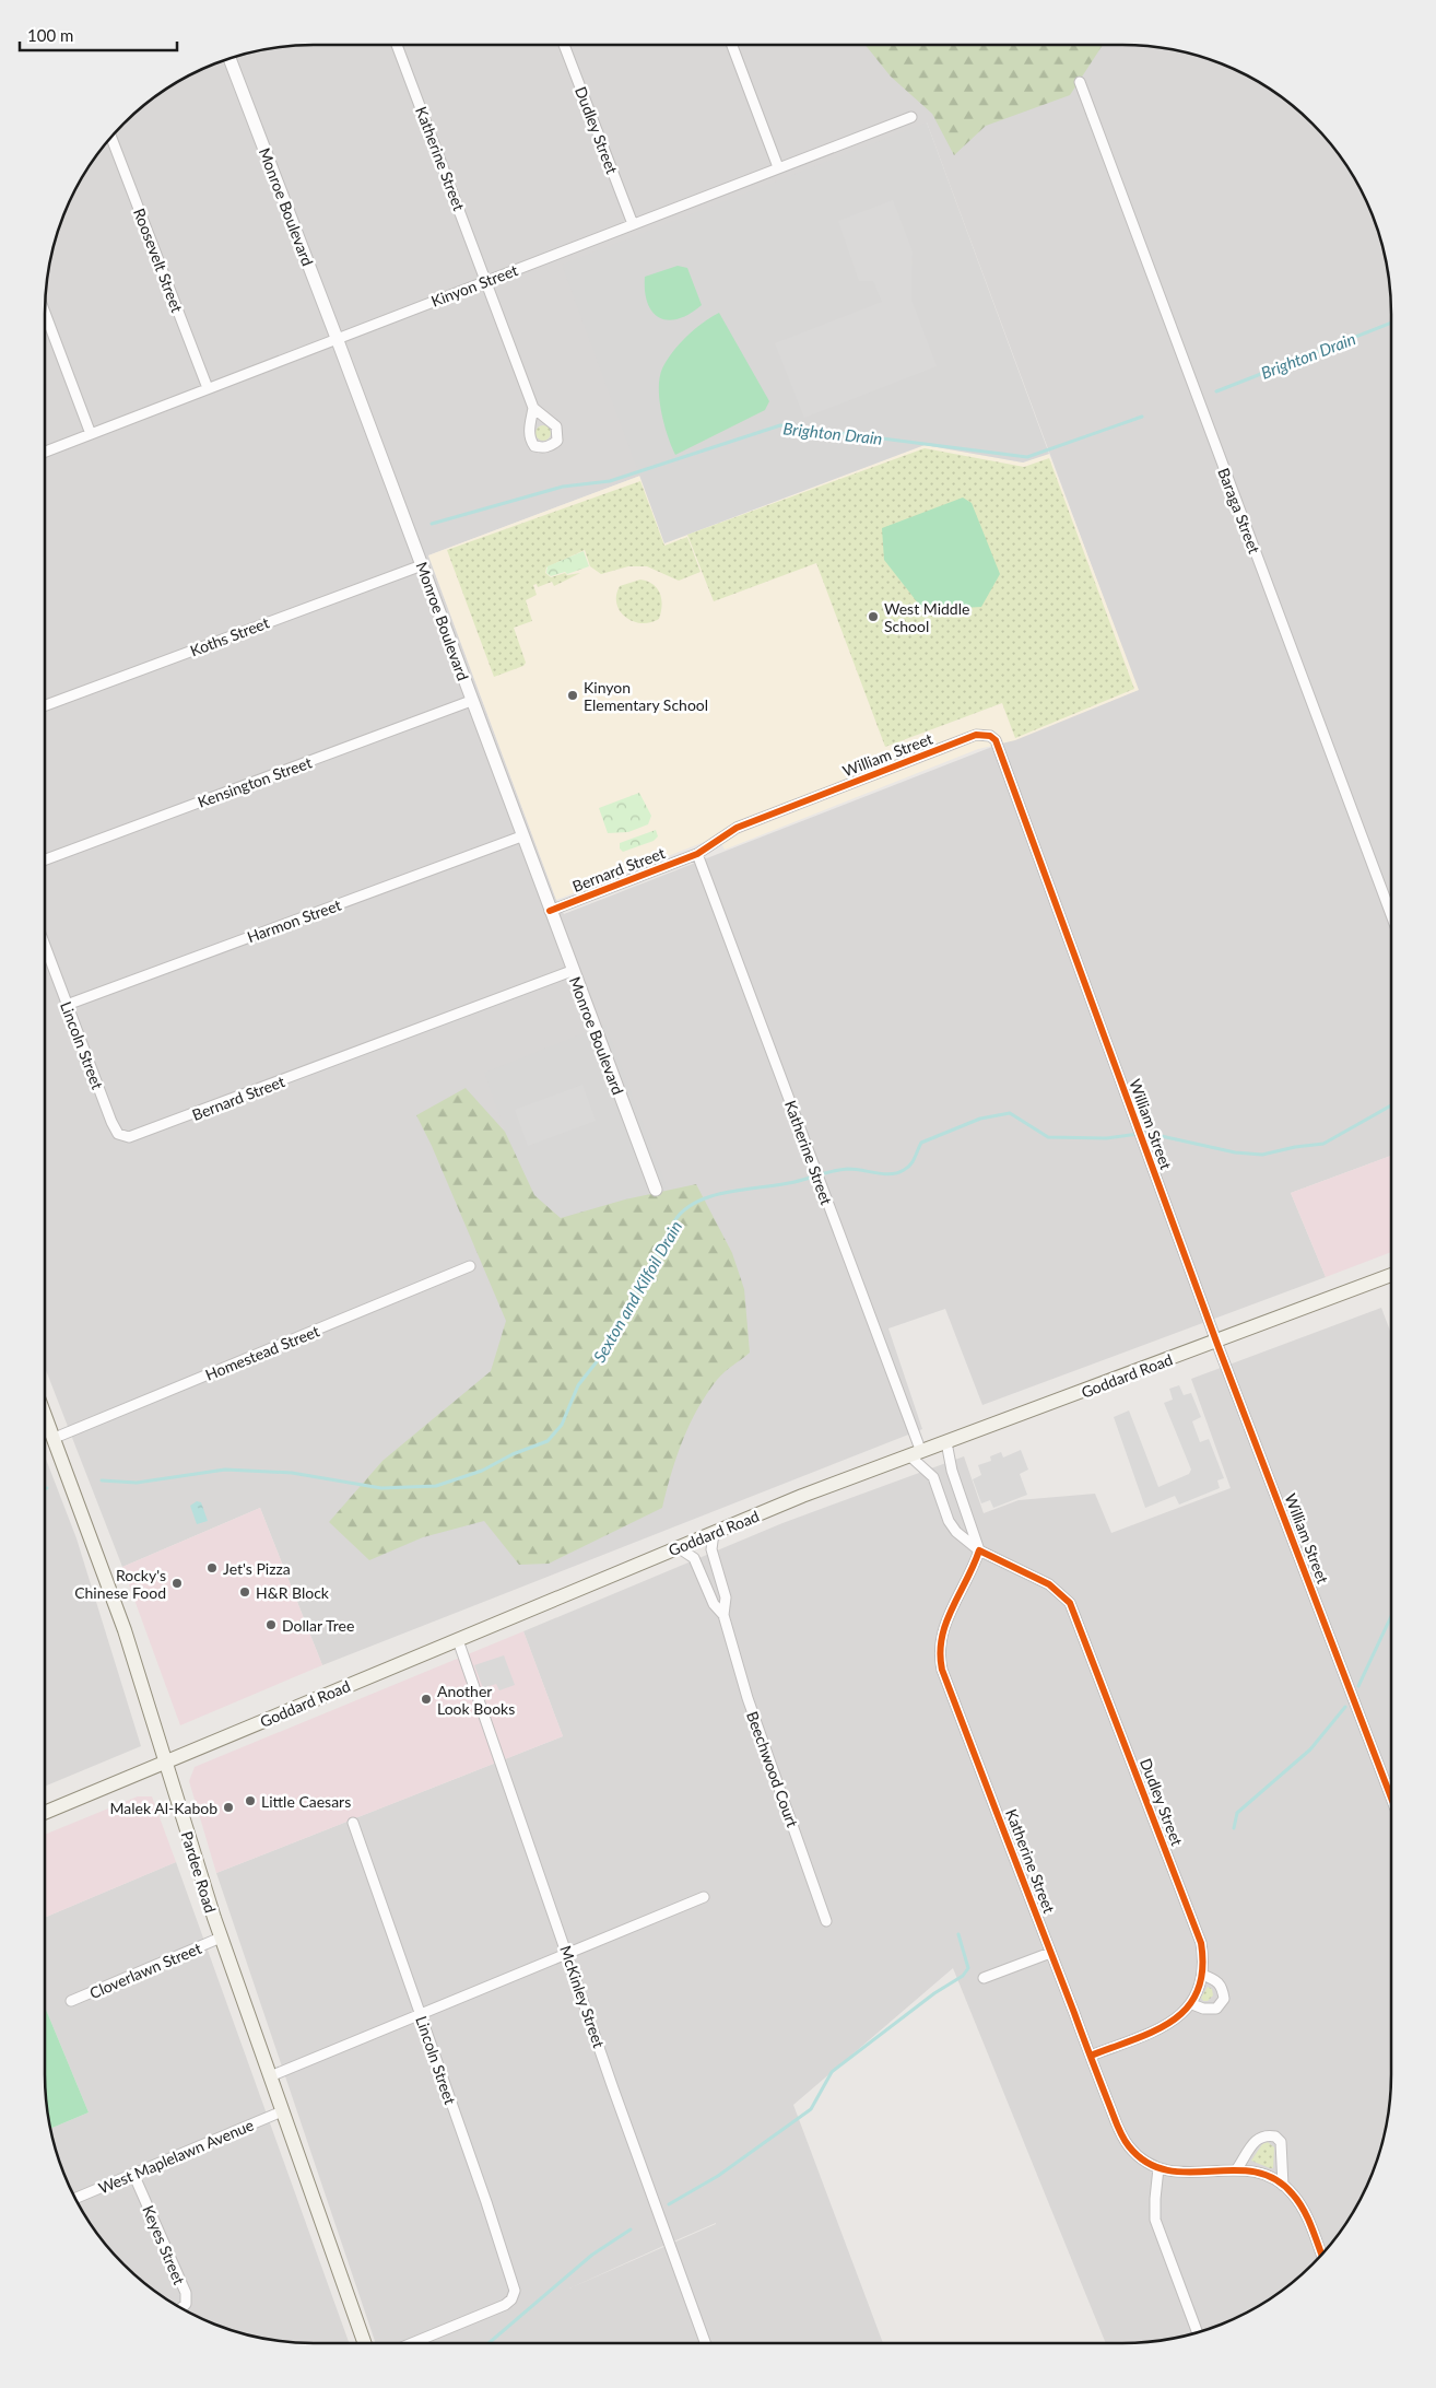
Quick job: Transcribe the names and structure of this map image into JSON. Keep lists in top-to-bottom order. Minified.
{"streets":{"main road":["Goddard Road","Pardee Road"],"street":["Dudley Street","Katherine Street","Monroe Boulevard","Roosevelt Street","Kinyon Street","Baraga Street","Koths Street","William Street","Kensington Street","Bernard Street","Harmon Street","Lincoln Street","Homestead Street","Beechwood Court","Cloverlawn Street","McKinley Street","West Maplelawn Avenue","Keyes Street"]},"crossings":[["Dudley Street","Katherine Street"],["Dudley Street","Kinyon Street"],["Katherine Street","Kinyon Street"],["Katherine Street","William Street"],["Katherine Street","Bernard Street"],["Katherine Street","Goddard Road"],["Monroe Boulevard","Kinyon Street"],["Monroe Boulevard","Koths Street"],["Monroe Boulevard","Kensington Street"],["Monroe Boulevard","Bernard Street"],["Monroe Boulevard","Harmon Street"],["Roosevelt Street","Kinyon Street"],["William Street","Bernard Street"],["William Street","Goddard Road"],["Bernard Street","Lincoln Street"],["Harmon Street","Lincoln Street"],["Homestead Street","Pardee Road"],["Goddard Road","Beechwood Court"],["Goddard Road","Pardee Road"],["Goddard Road","McKinley Street"],["Pardee Road","Cloverlawn Street"],["Pardee Road","West Maplelawn Avenue"],["West Maplelawn Avenue","Keyes Street"]],"water":["Brighton Drain","Sexton and Kilfoil Drain"],"places":["West Middle School","Kinyon Elementary School","Jet's Pizza","Rocky's Chinese Food","H&R Block","Dollar Tree","Another Look Books","Little Caesars","Malek Al-Kabob"],"scale_bar":"100 m"}
